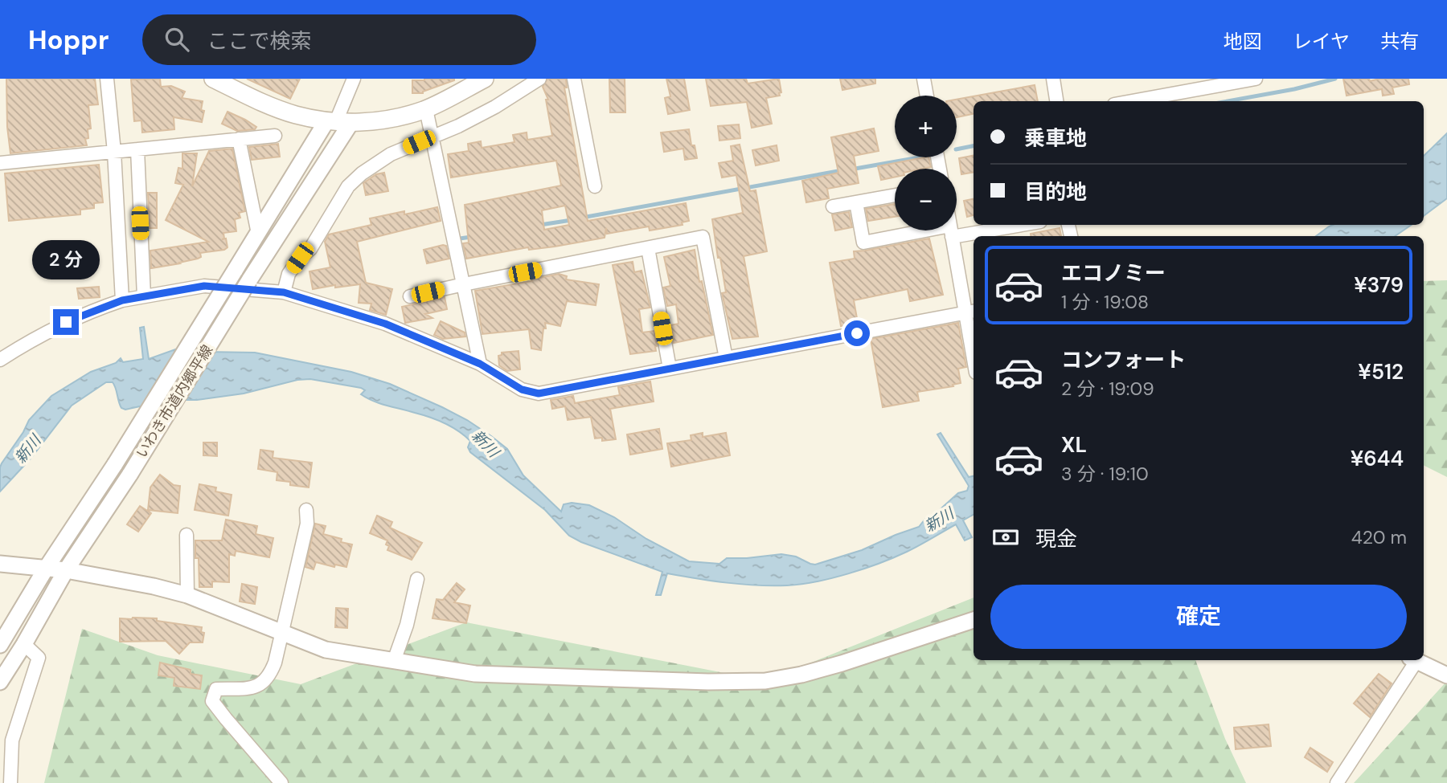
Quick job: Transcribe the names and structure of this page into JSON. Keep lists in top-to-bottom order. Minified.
{"streets":{"street":["いわき市道内郷平線"]},"water":["新川"],"page":{"header":"Hoppr","search":"ここで検索","nav":["地図","レイヤ","共有"],"map_buttons":["+","−"],"banner":["乗車地","目的地"],"bubble":"2 分","list":[{"name":"エコノミー","note":"1 分 · 19:08","value":"¥379"},{"name":"コンフォート","note":"2 分 · 19:09","value":"¥512"},{"name":"XL","note":"3 分 · 19:10","value":"¥644"}],"pay":["現金","420 m"],"buttons":"確定"}}
